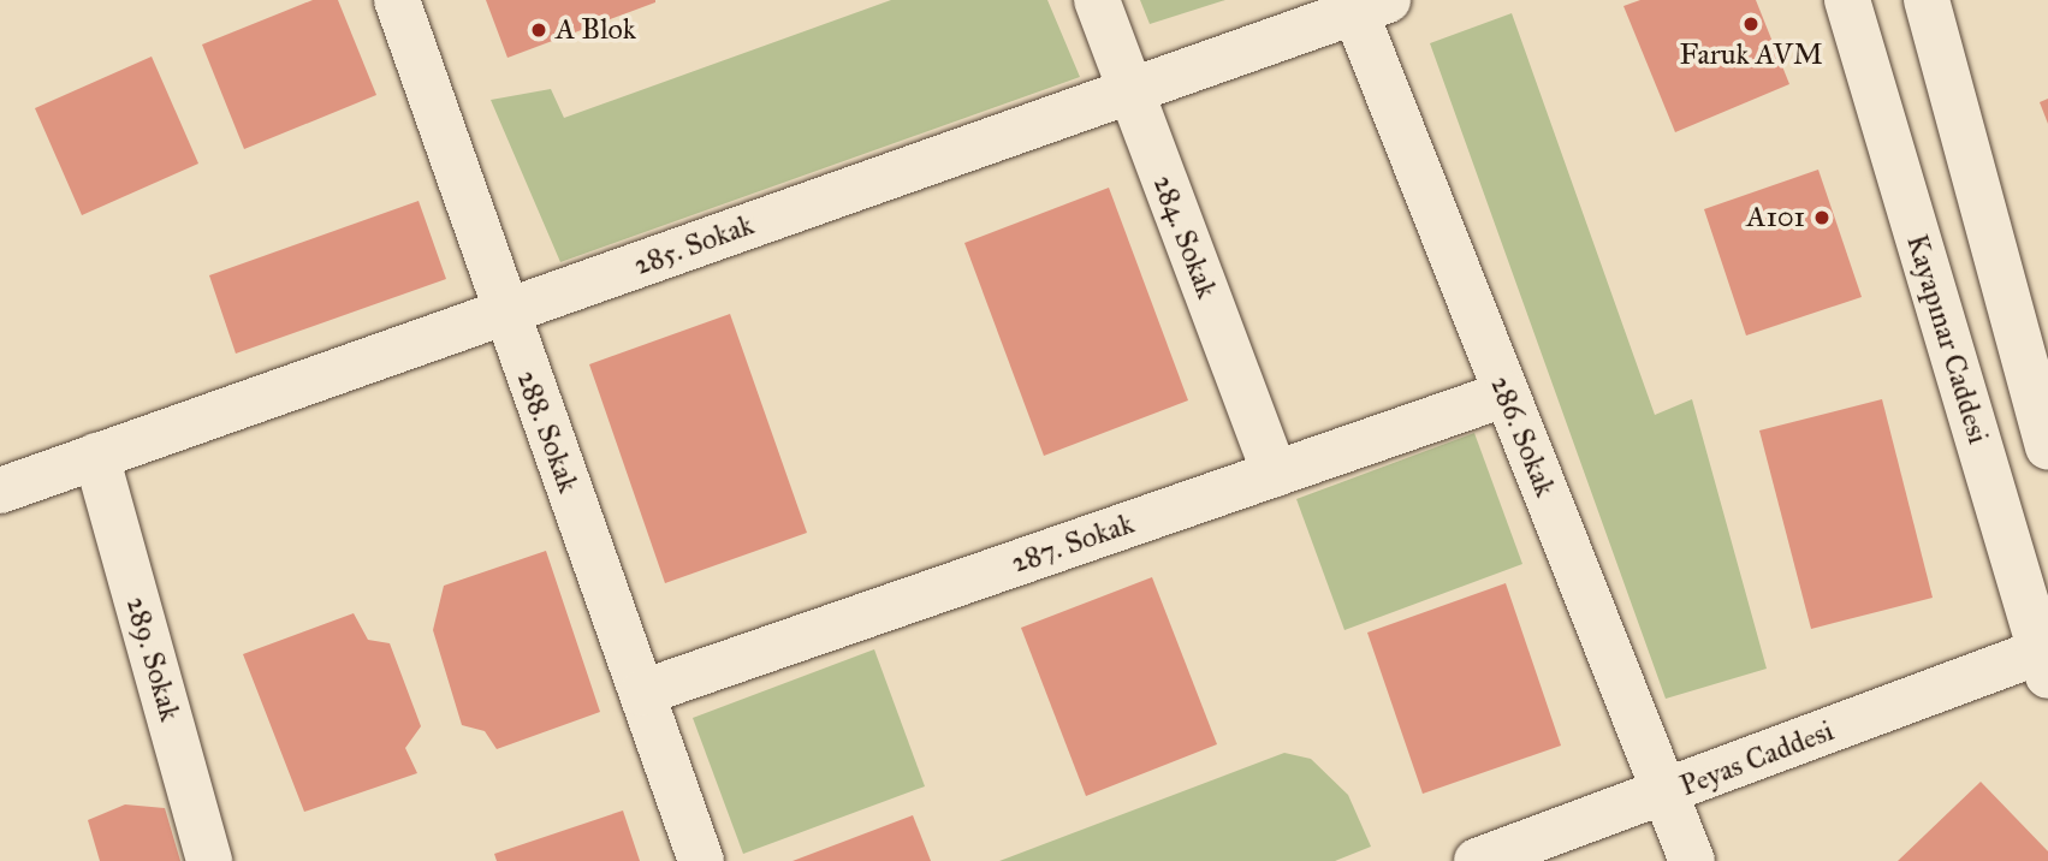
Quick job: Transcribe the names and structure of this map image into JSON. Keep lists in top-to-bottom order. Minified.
{"streets":{"street":["284. Sokak","285. Sokak","Kayapınar Caddesi","288. Sokak","286. Sokak","287. Sokak","289. Sokak","Peyas Caddesi"]},"crossings":[["284. Sokak","285. Sokak"],["284. Sokak","287. Sokak"],["285. Sokak","288. Sokak"],["285. Sokak","286. Sokak"],["285. Sokak","289. Sokak"],["Kayapınar Caddesi","Peyas Caddesi"],["288. Sokak","287. Sokak"],["286. Sokak","287. Sokak"],["286. Sokak","Peyas Caddesi"]],"places":["Faruk AVM","A Blok","A101"]}
